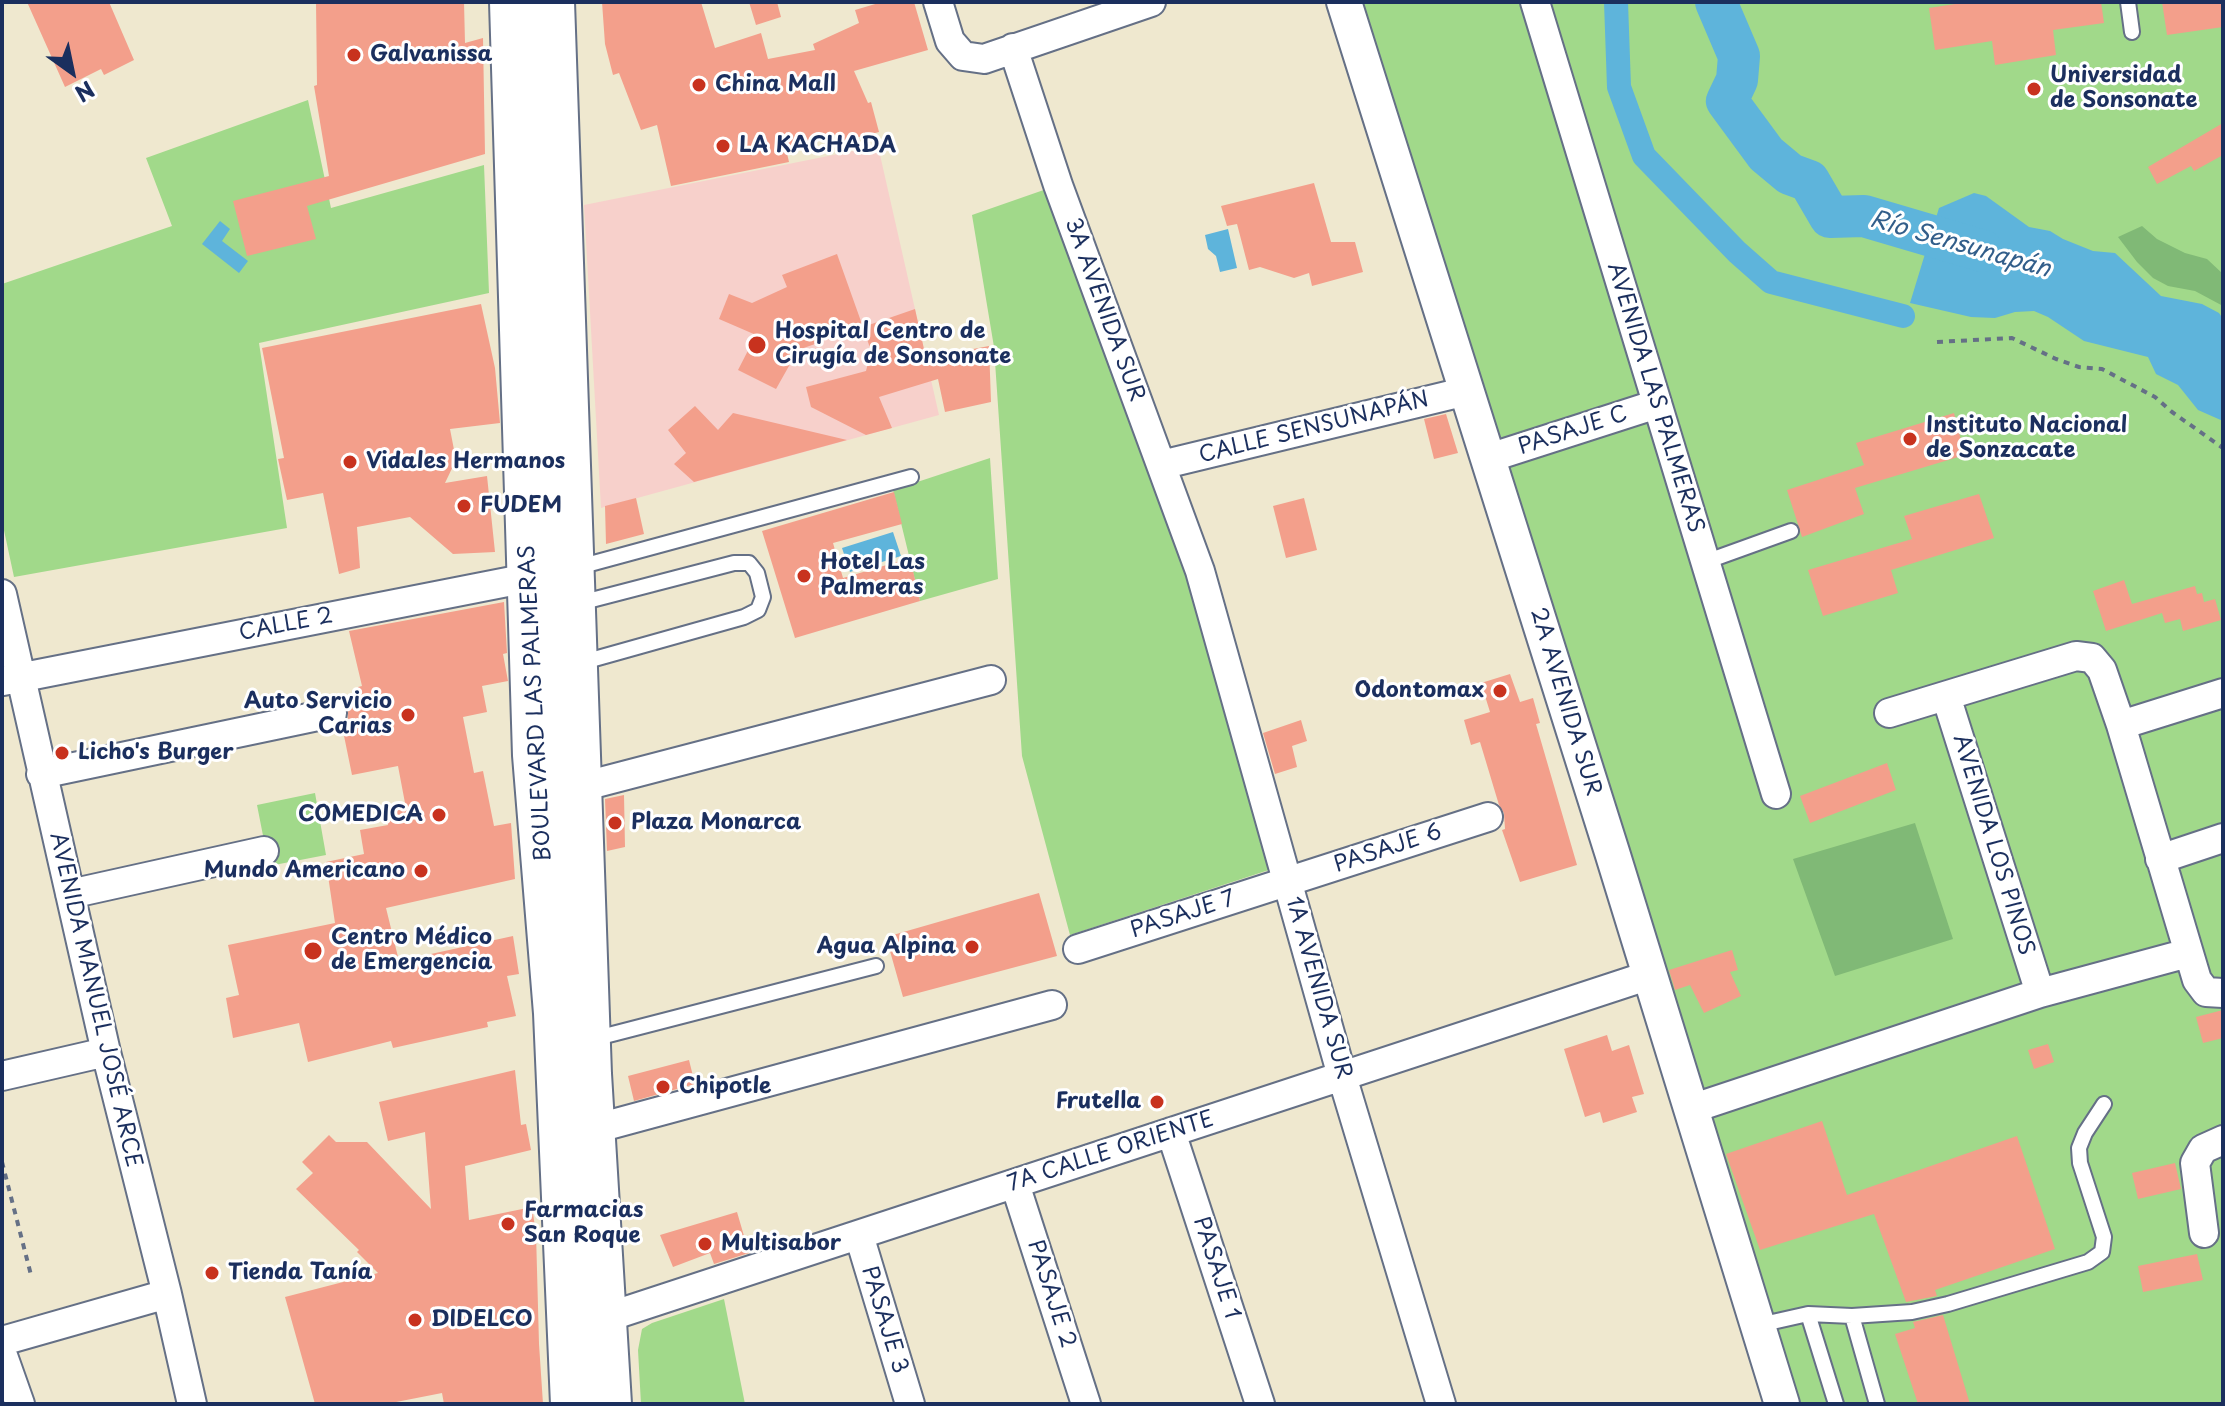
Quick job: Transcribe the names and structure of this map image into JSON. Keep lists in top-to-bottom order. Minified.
{"streets":{"main road":["BOULEVARD LAS PALMERAS"],"street":["3A AVENIDA SUR","AVENIDA LAS PALMERAS","CALLE SENSUNAPÁN","PASAJE C","CALLE 2","2A AVENIDA SUR","AVENIDA LOS PINOS","PASAJE 6","PASAJE 7","1A AVENIDA SUR","AVENIDA MANUEL JOSÉ ARCE","7A CALLE ORIENTE","PASAJE 1","PASAJE 2","PASAJE 3"]},"crossings":[["3A AVENIDA SUR","CALLE SENSUNAPÁN"],["3A AVENIDA SUR","1A AVENIDA SUR"],["AVENIDA LAS PALMERAS","PASAJE C"],["CALLE SENSUNAPÁN","2A AVENIDA SUR"],["PASAJE C","2A AVENIDA SUR"],["CALLE 2","BOULEVARD LAS PALMERAS"],["CALLE 2","AVENIDA MANUEL JOSÉ ARCE"],["2A AVENIDA SUR","7A CALLE ORIENTE"],["BOULEVARD LAS PALMERAS","7A CALLE ORIENTE"],["PASAJE 6","PASAJE 7"],["PASAJE 6","1A AVENIDA SUR"],["PASAJE 7","1A AVENIDA SUR"],["1A AVENIDA SUR","7A CALLE ORIENTE"],["7A CALLE ORIENTE","PASAJE 1"],["7A CALLE ORIENTE","PASAJE 2"],["7A CALLE ORIENTE","PASAJE 3"]],"water":["Río Sensunapán"],"places":["Galvanissa","China Mall","Universidad de Sonsonate","LA KACHADA","Hospital Centro de Cirugía de Sonsonate","Instituto Nacional de Sonzacate","Vidales Hermanos","FUDEM","Hotel Las Palmeras","Odontomax","Auto Servicio Carias","Licho's Burger","COMEDICA","Plaza Monarca","Mundo Americano","Agua Alpina","Centro Médico de Emergencia","Chipotle","Frutella","Farmacias San Roque","Multisabor","Tienda Tanía","DIDELCO"],"north":"bottom right"}
